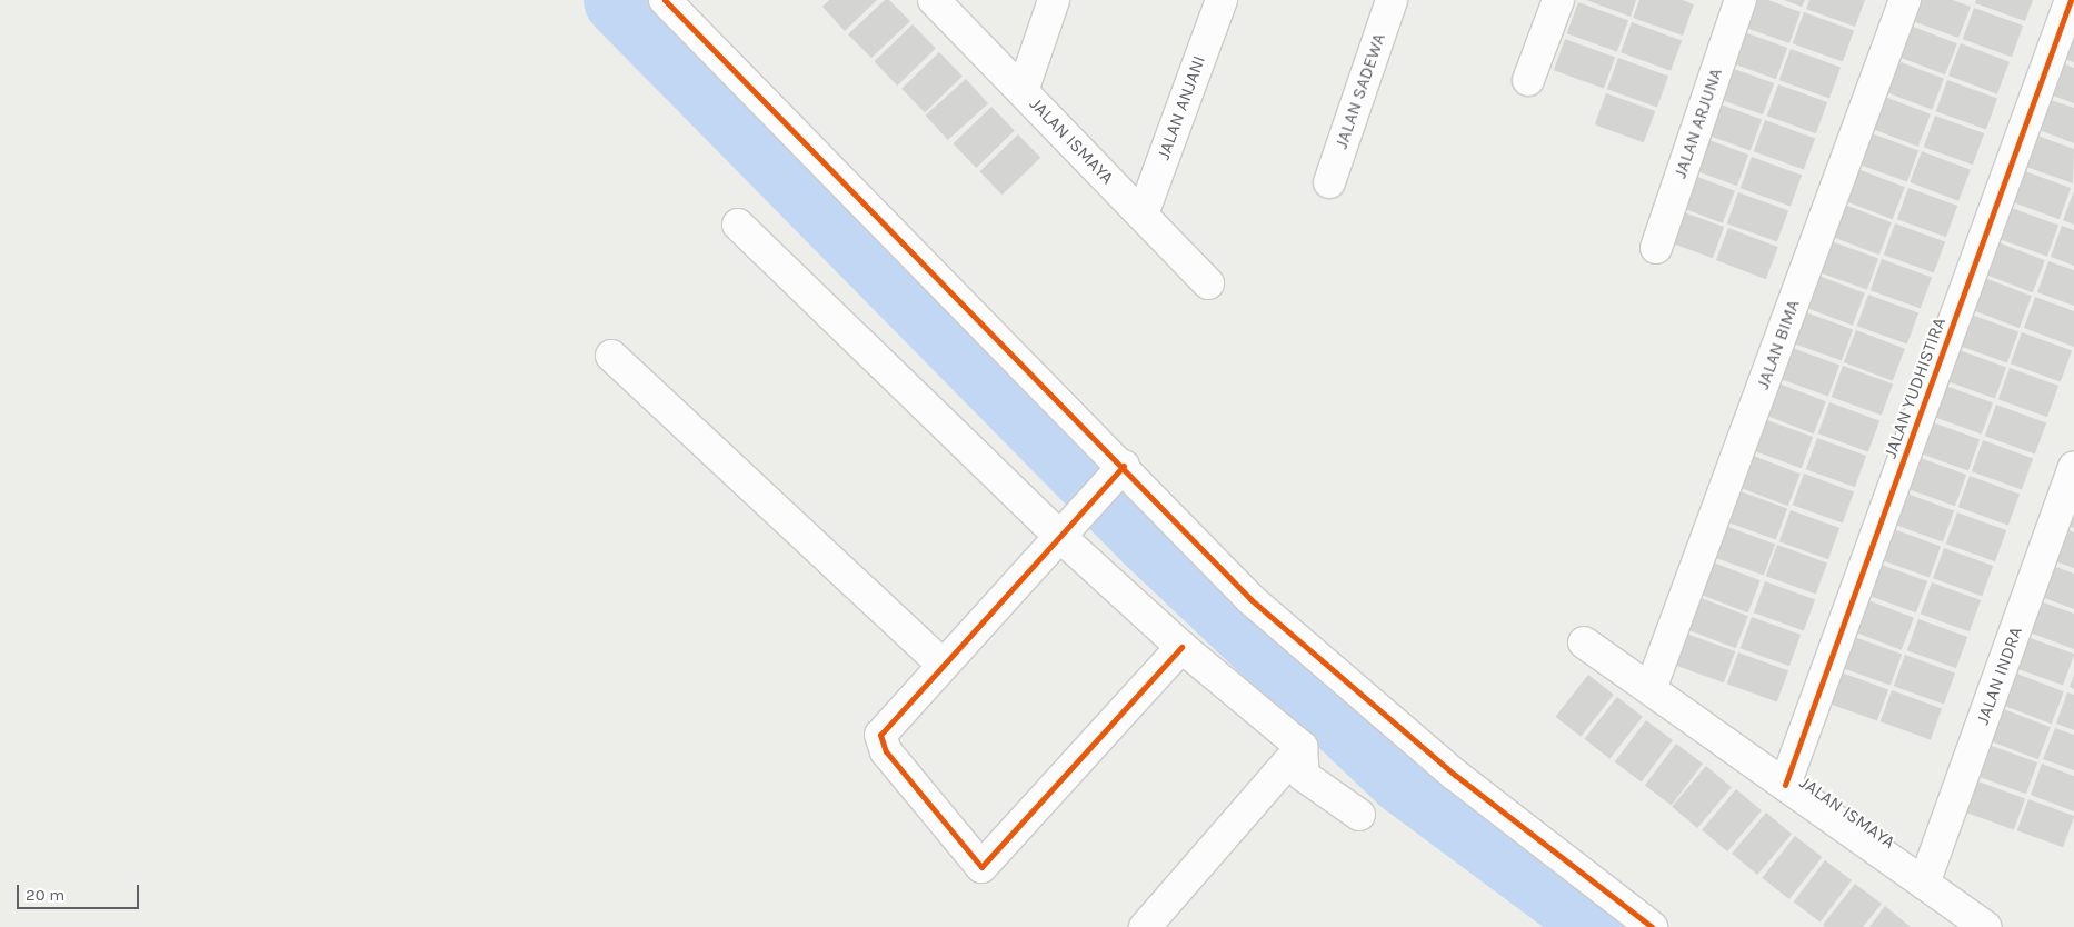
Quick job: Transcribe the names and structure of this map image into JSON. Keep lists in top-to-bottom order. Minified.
{"streets":{"street":["JALAN SADEWA","JALAN ANJANI","JALAN ARJUNA","JALAN ISMAYA","JALAN BIMA","JALAN YUDHISTIRA","JALAN INDRA"]},"crossings":[["JALAN ANJANI","JALAN ISMAYA"],["JALAN ISMAYA","JALAN BIMA"],["JALAN ISMAYA","JALAN YUDHISTIRA"],["JALAN ISMAYA","JALAN INDRA"]],"scale_bar":"20 m"}
